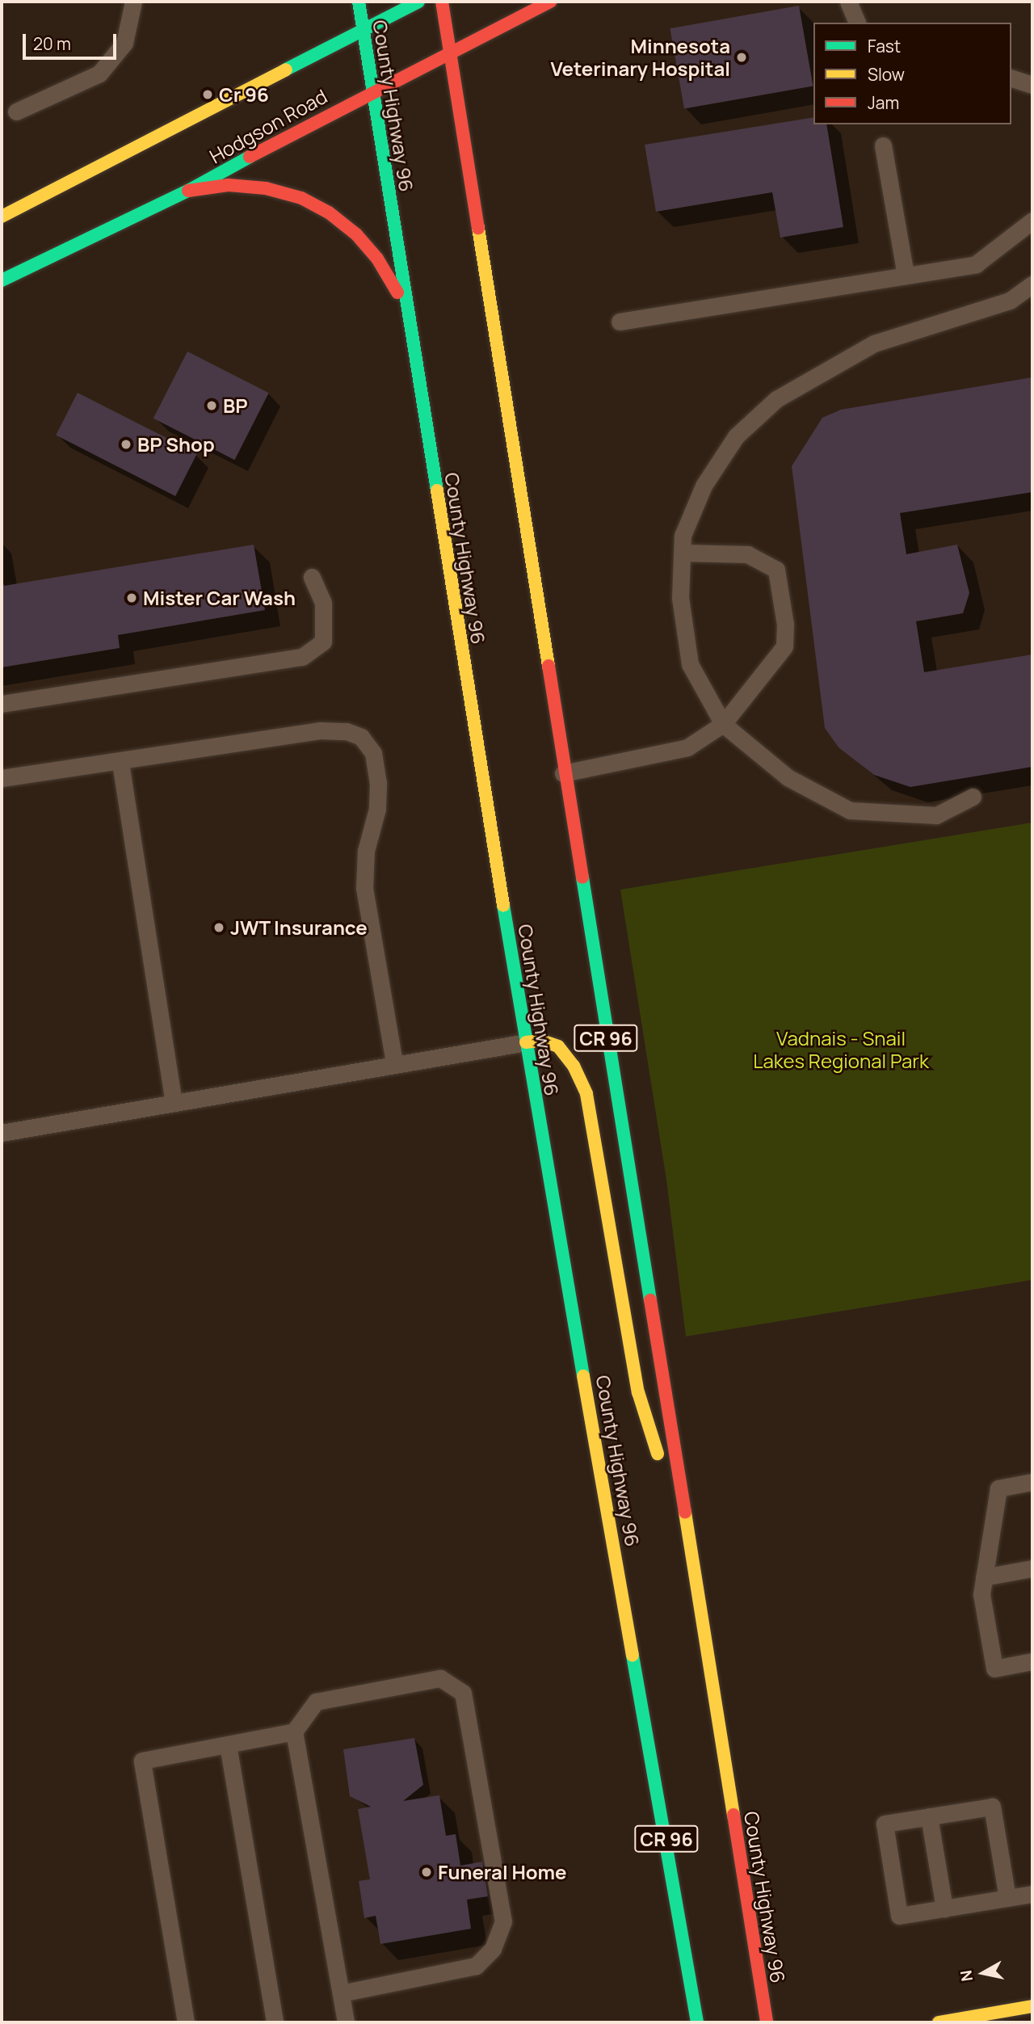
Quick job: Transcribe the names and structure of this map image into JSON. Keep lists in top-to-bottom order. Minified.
{"streets":{"main road":["County Highway 96","Hodgson Road","CR 96"]},"crossings":[["County Highway 96","Hodgson Road"]],"parks":["Vadnais - Snail Lakes Regional Park"],"places":["Minnesota Veterinary Hospital","Cr 96","BP","BP Shop","Mister Car Wash","JWT Insurance","Funeral Home"],"legend":["Fast","Slow","Jam"],"scale_bar":"20 m","north":"left"}
